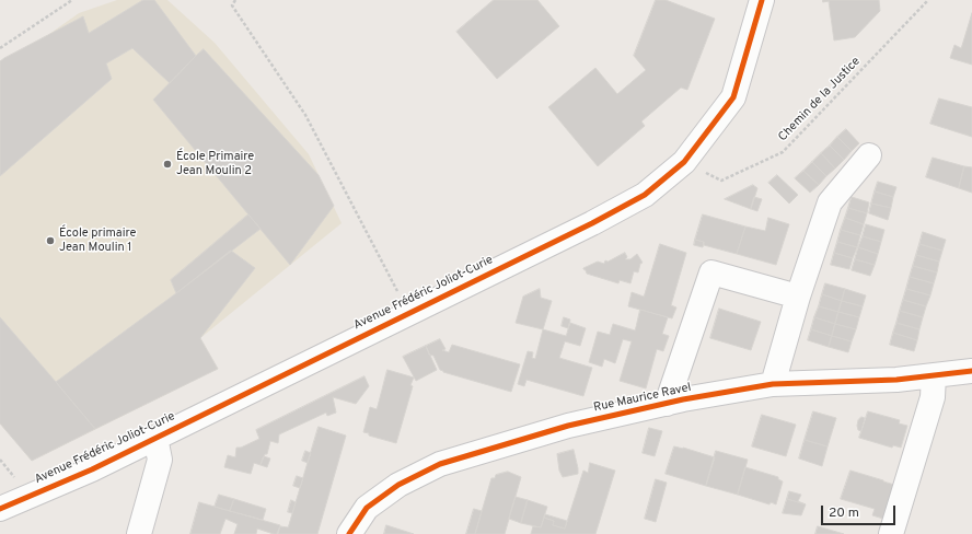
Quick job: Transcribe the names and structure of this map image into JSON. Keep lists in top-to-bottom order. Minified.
{"streets":{"street":["Avenue Frédéric Joliot-Curie","Rue Maurice Ravel"],"path":["Chemin de la Justice"]},"crossings":[["Chemin de la Justice","Avenue Frédéric Joliot-Curie"]],"places":["École Primaire Jean Moulin 2","École primaire Jean Moulin 1"],"scale_bar":"20 m"}
